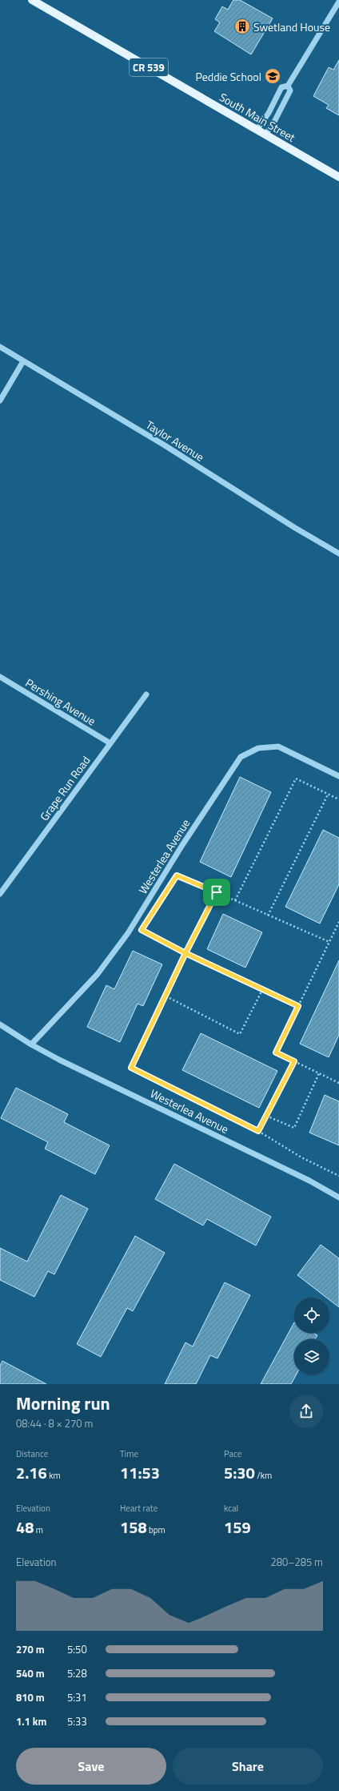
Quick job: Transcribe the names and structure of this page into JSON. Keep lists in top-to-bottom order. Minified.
{"streets":{"main road":["CR 539","South Main Street"],"street":["Taylor Avenue","Pershing Avenue","Grape Run Road","Westerlea Avenue"]},"crossings":[["Pershing Avenue","Grape Run Road"]],"places":{"building":["Swetland House"],"school or university":["Peddie School"]},"page":{"heading":["Morning run","08:44 · 8 × 270 m"],"stats":[["Distance","2.16 km"],["Time","11:53"],["Pace","5:30 /km"],["Elevation","48 m"],["Heart rate","158 bpm"],["kcal","159"]],"chart":["Elevation","280–285 m"],"list":[{"name":"270 m","note":"5:50"},{"name":"540 m","note":"5:28"},{"name":"810 m","note":"5:31"},{"name":"1.1 km","note":"5:33"}],"buttons":["Save","Share"]}}
